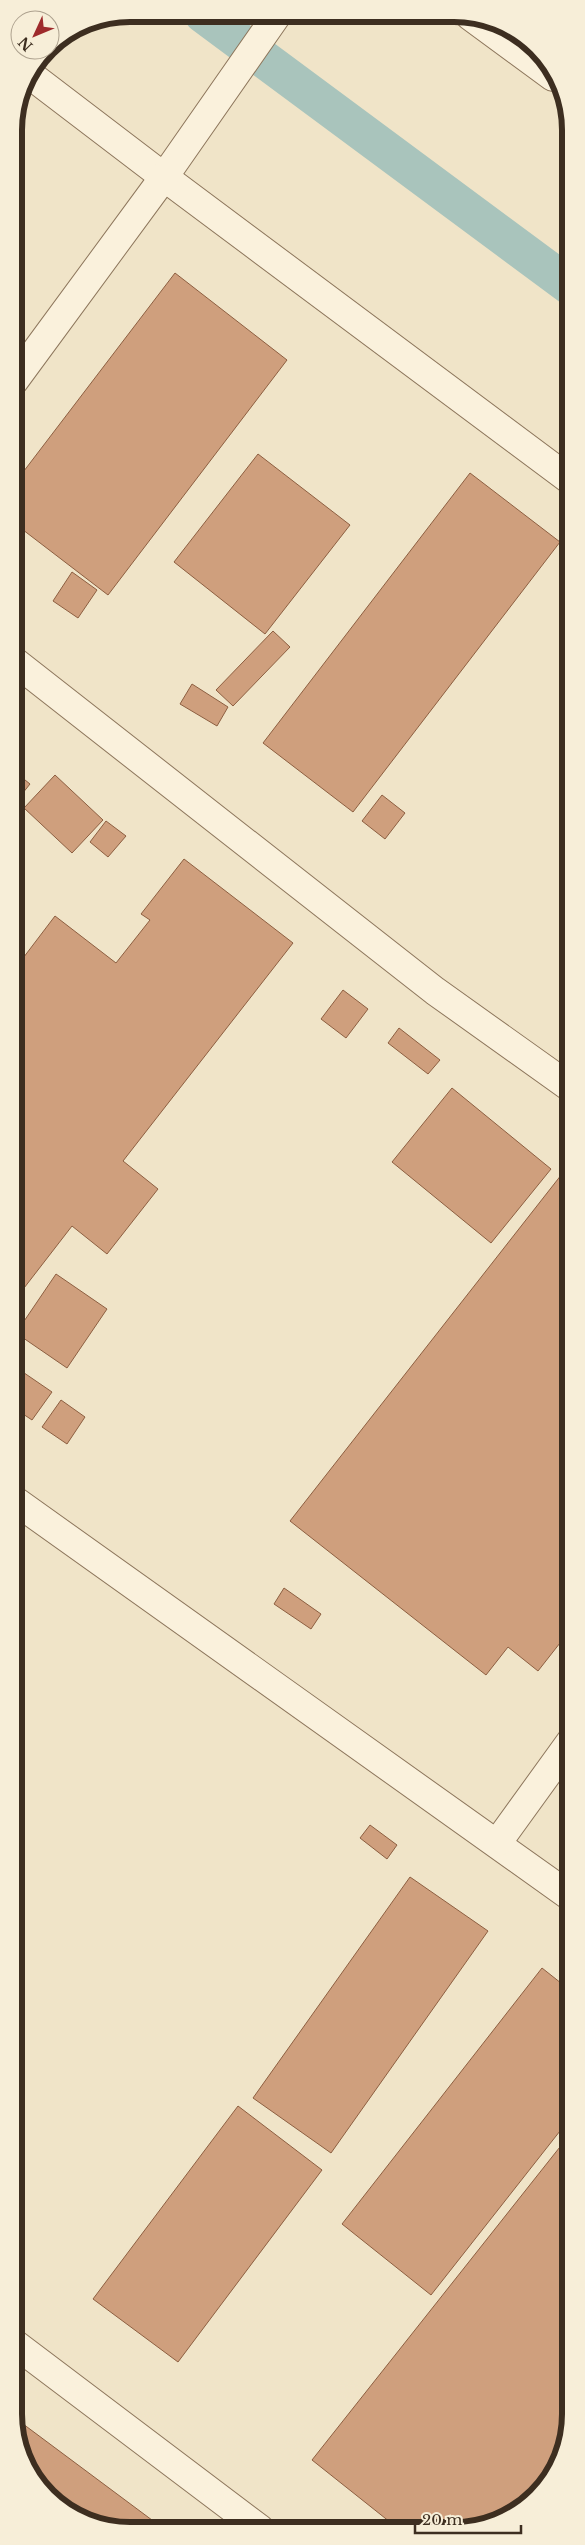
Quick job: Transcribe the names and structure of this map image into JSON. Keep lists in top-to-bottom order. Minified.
{"scale_bar":"20 m","north":"bottom left"}
